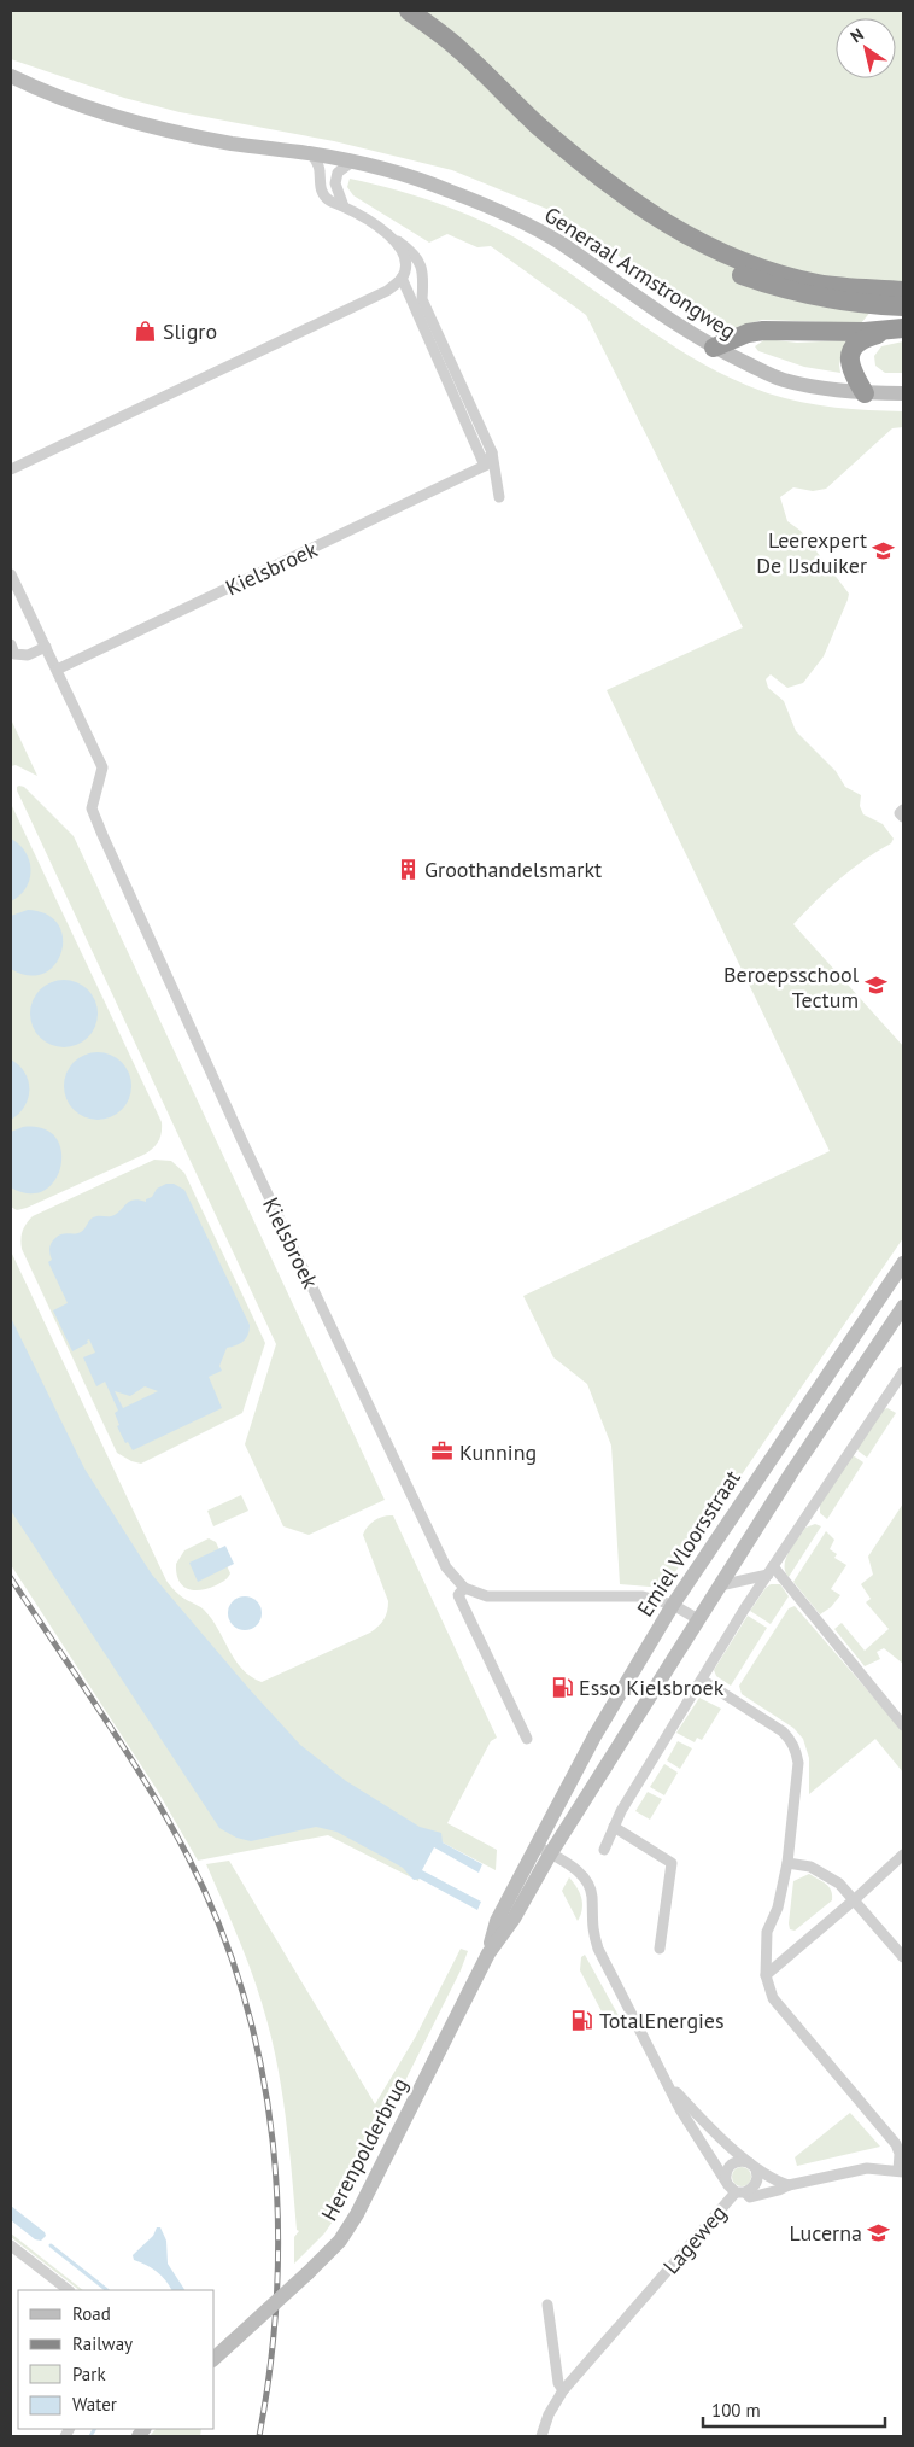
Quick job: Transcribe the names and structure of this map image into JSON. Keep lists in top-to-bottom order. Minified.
{"streets":{"street":["Generaal Armstrongweg","Kielsbroek","Emiel Vloorsstraat","Herenpolderbrug","Lageweg"]},"crossings":[["Emiel Vloorsstraat","Herenpolderbrug"]],"places":{"shop":["Sligro"],"school or university":["Leerexpert De IJsduiker","Beroepsschool Tectum","Lucerna"],"building":["Groothandelsmarkt"],"office":["Kunning"],"fuel station":["Esso Kielsbroek","TotalEnergies"]},"legend":["Road","Railway","Park","Water"],"scale_bar":"100 m","north":"top left"}
